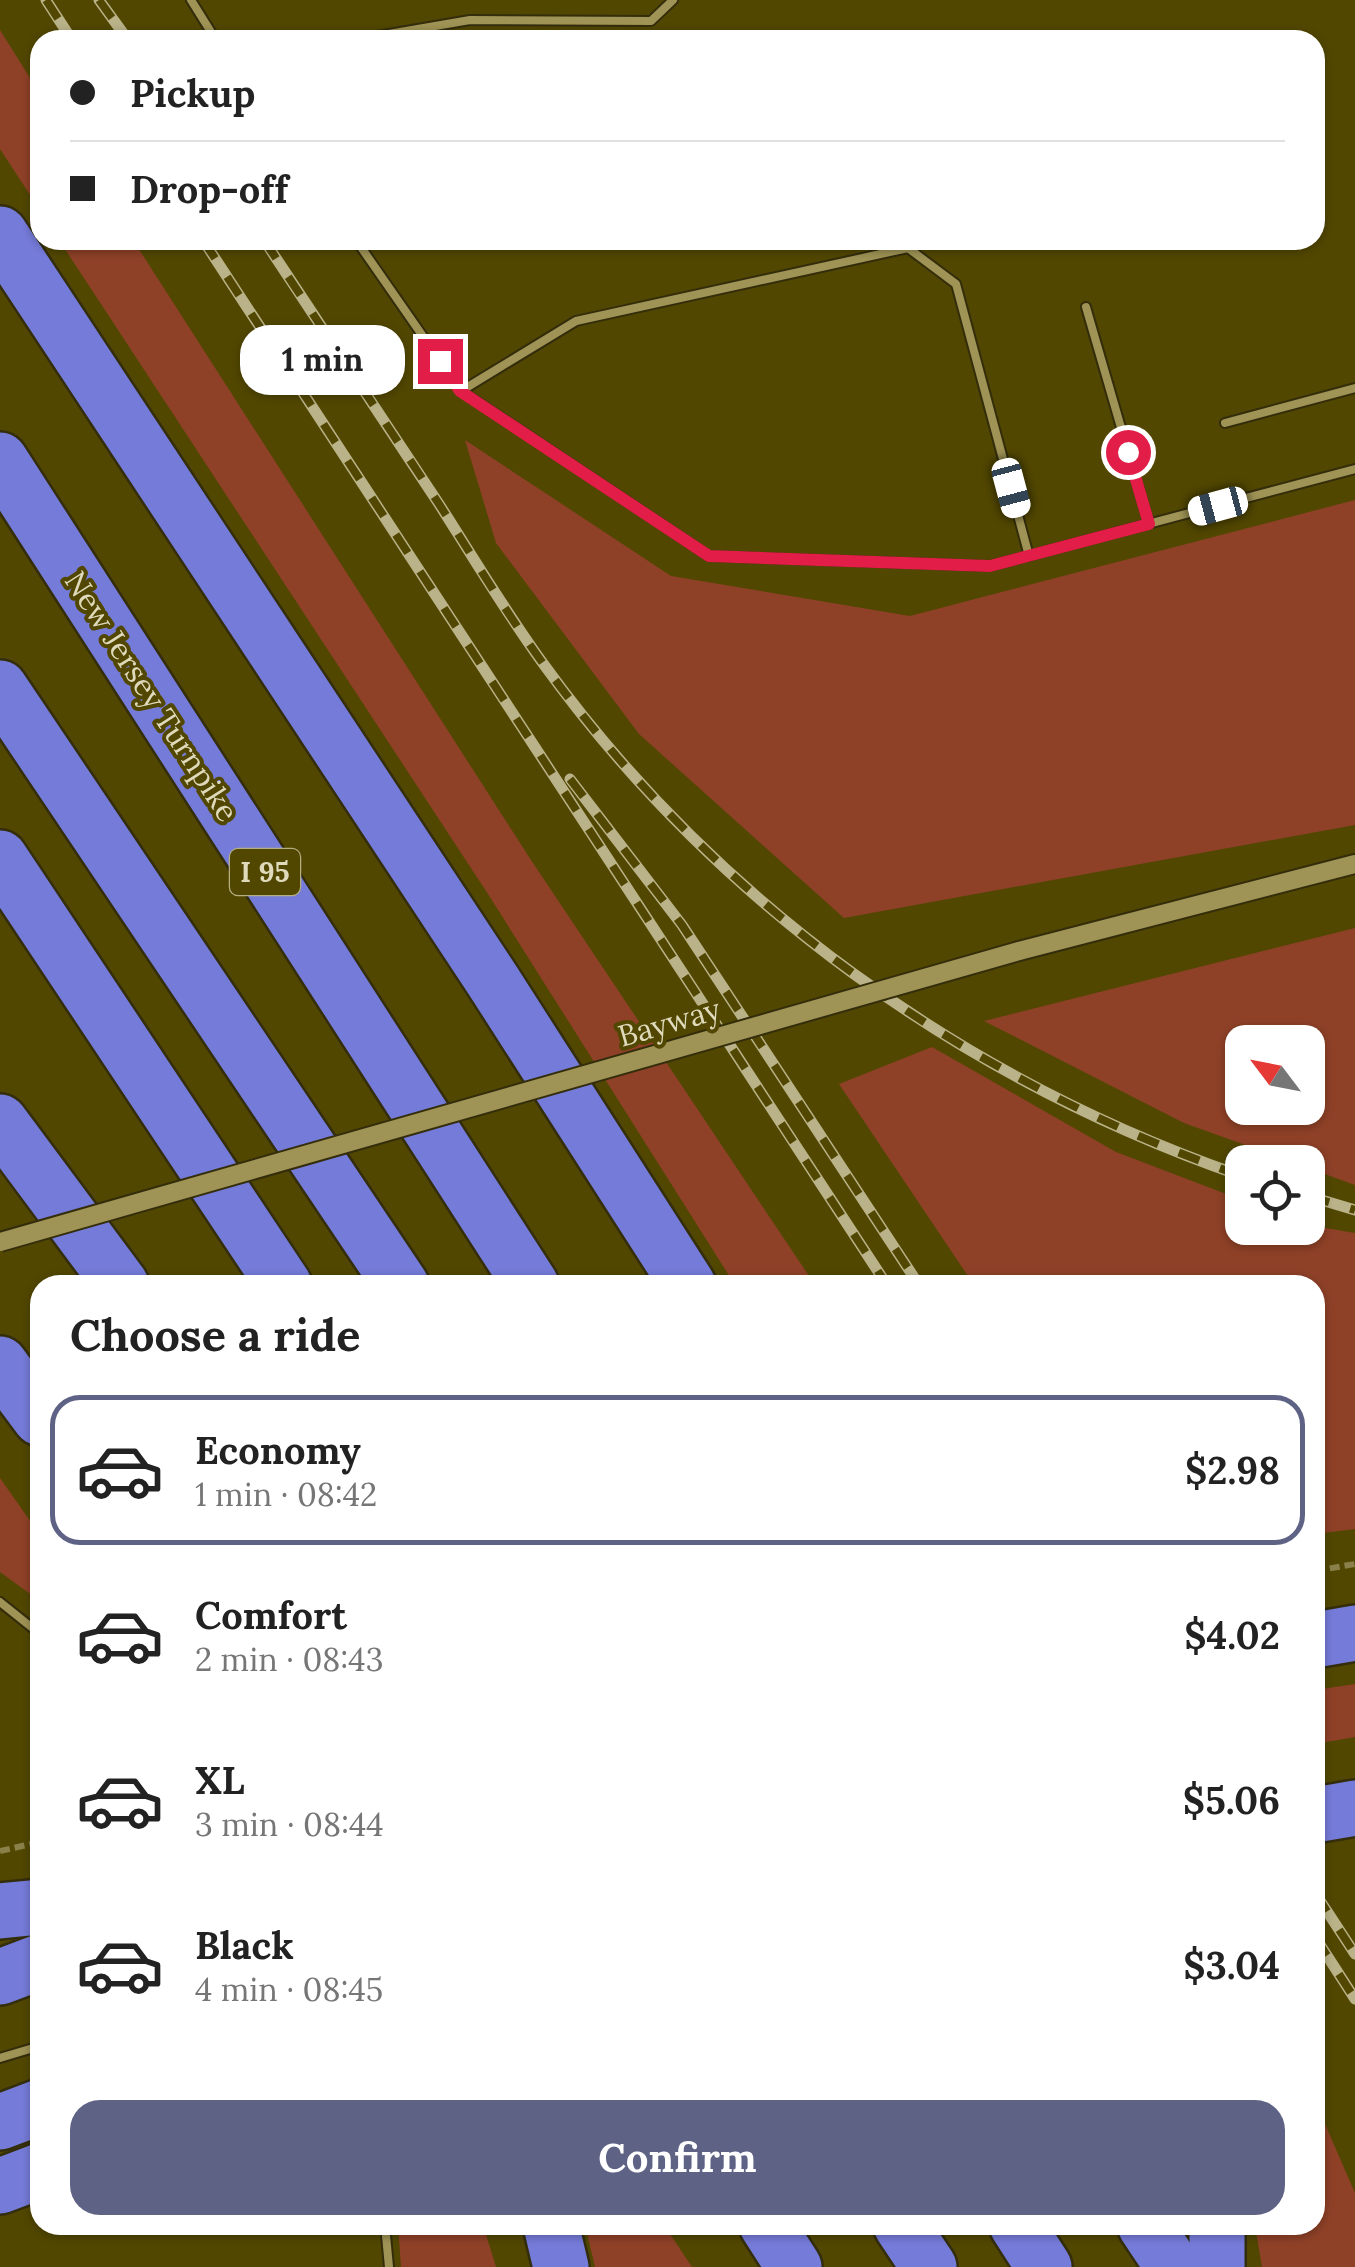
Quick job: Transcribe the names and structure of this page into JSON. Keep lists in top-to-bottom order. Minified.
{"streets":{"highway":["New Jersey Turnpike","I 95"],"street":["Bayway"]},"north":"top left","page":{"banner":["Pickup","Drop-off"],"bubble":"1 min","heading":"Choose a ride","list":[{"name":"Economy","note":"1 min · 08:42","value":"$2.98"},{"name":"Comfort","note":"2 min · 08:43","value":"$4.02"},{"name":"XL","note":"3 min · 08:44","value":"$5.06"},{"name":"Black","note":"4 min · 08:45","value":"$3.04"}],"buttons":"Confirm"}}
